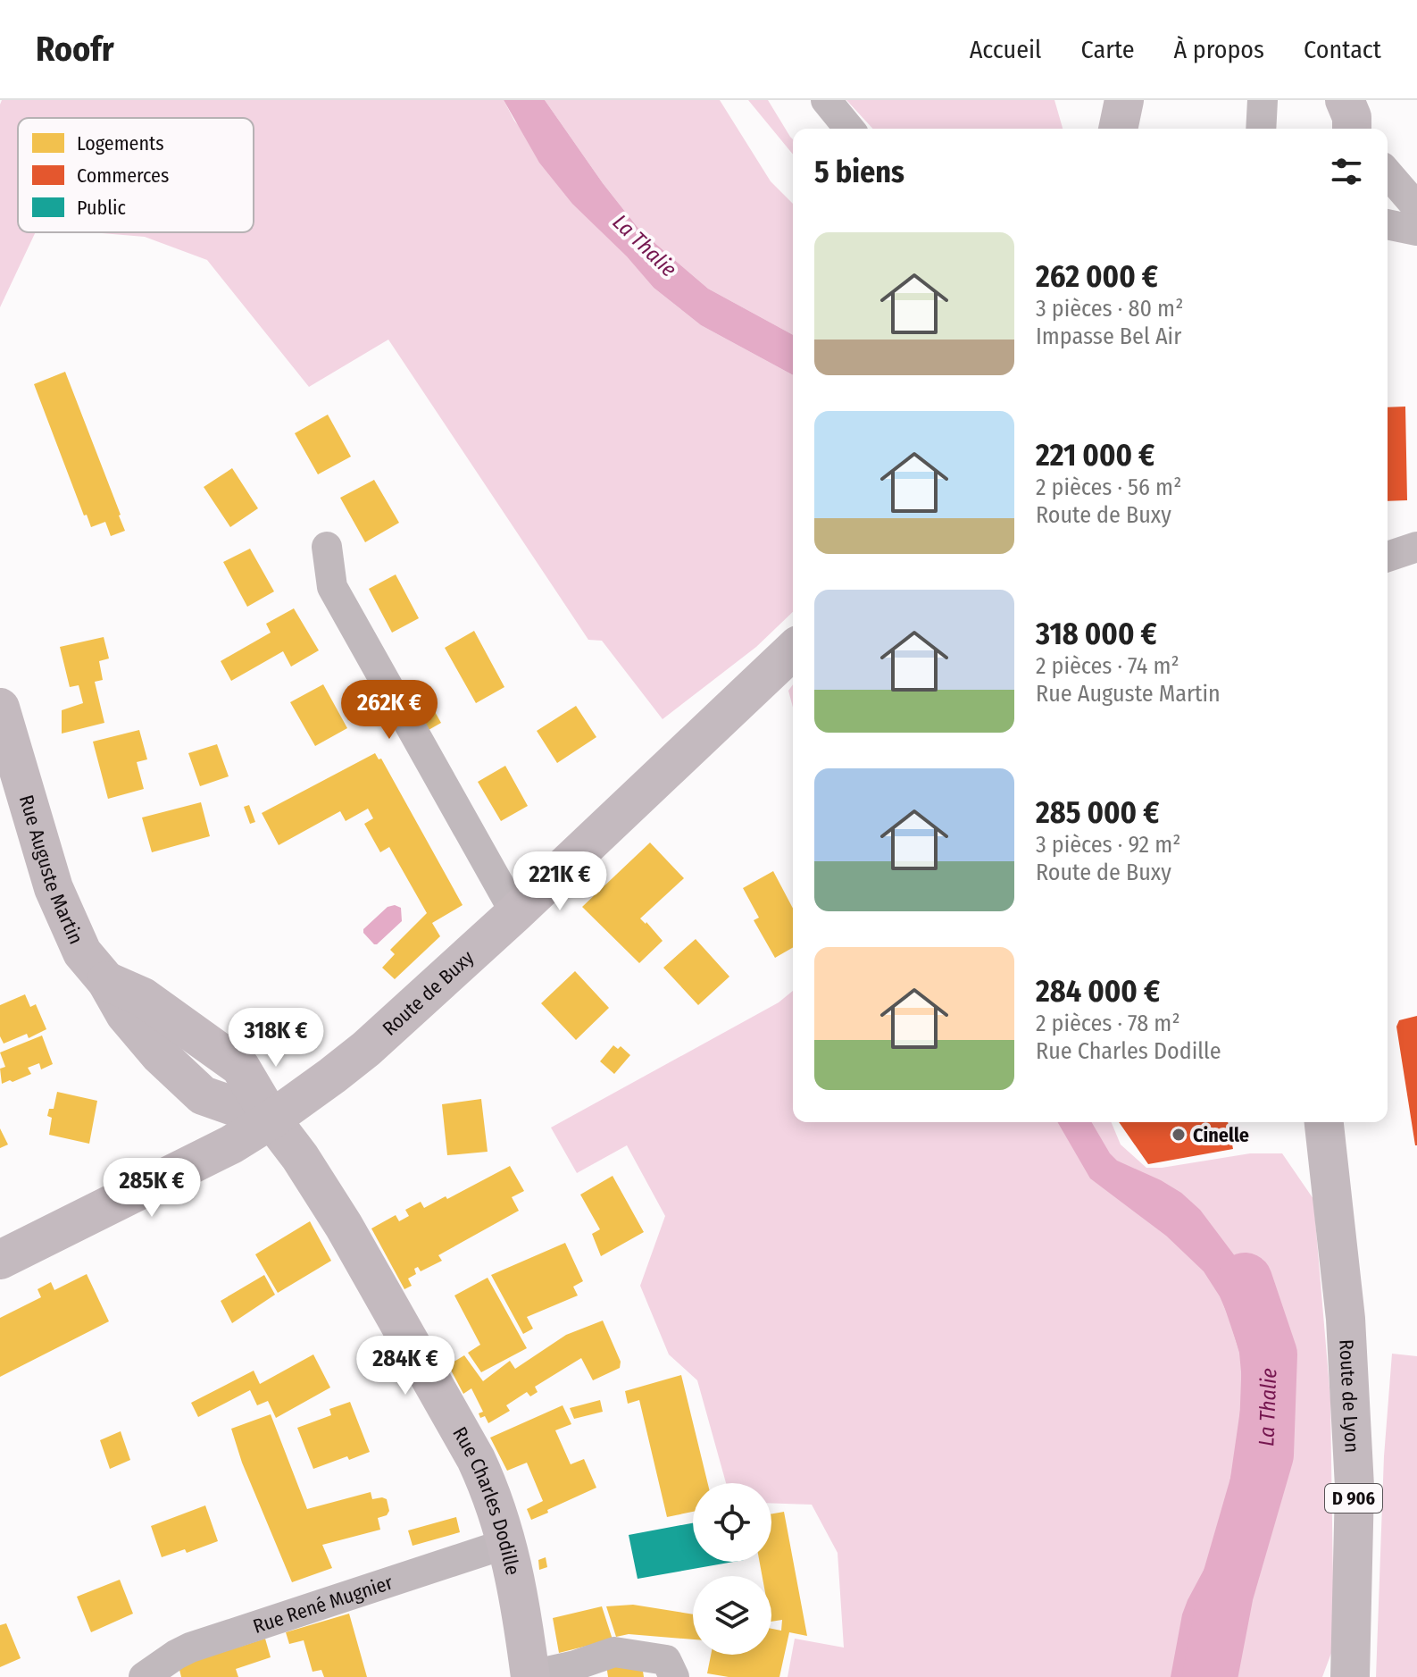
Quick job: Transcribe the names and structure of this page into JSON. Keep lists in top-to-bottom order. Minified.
{"streets":{"main road":["Rue Auguste Martin","Route de Buxy","Route de Lyon","D 906","Rue Charles Dodille"],"street":["Rue René Mugnier"]},"crossings":[["Rue Auguste Martin","Route de Buxy"],["Rue Auguste Martin","Rue Charles Dodille"],["Route de Buxy","Rue Charles Dodille"],["Rue Charles Dodille","Rue René Mugnier"]],"water":["La Thalie"],"places":["Cinelle"],"legend":["Logements","Commerces","Public"],"page":{"header":"Roofr","nav":["Accueil","Carte","À propos","Contact"],"heading":"5 biens","list":[{"name":"262 000 €","note":"3 pièces · 80 m² · Impasse Bel Air"},{"name":"221 000 €","note":"2 pièces · 56 m² · Route de Buxy"},{"name":"318 000 €","note":"2 pièces · 74 m² · Rue Auguste Martin"},{"name":"285 000 €","note":"3 pièces · 92 m² · Route de Buxy"},{"name":"284 000 €","note":"2 pièces · 78 m² · Rue Charles Dodille"}],"price":["262K €","221K €","318K €","285K €","284K €"]}}
